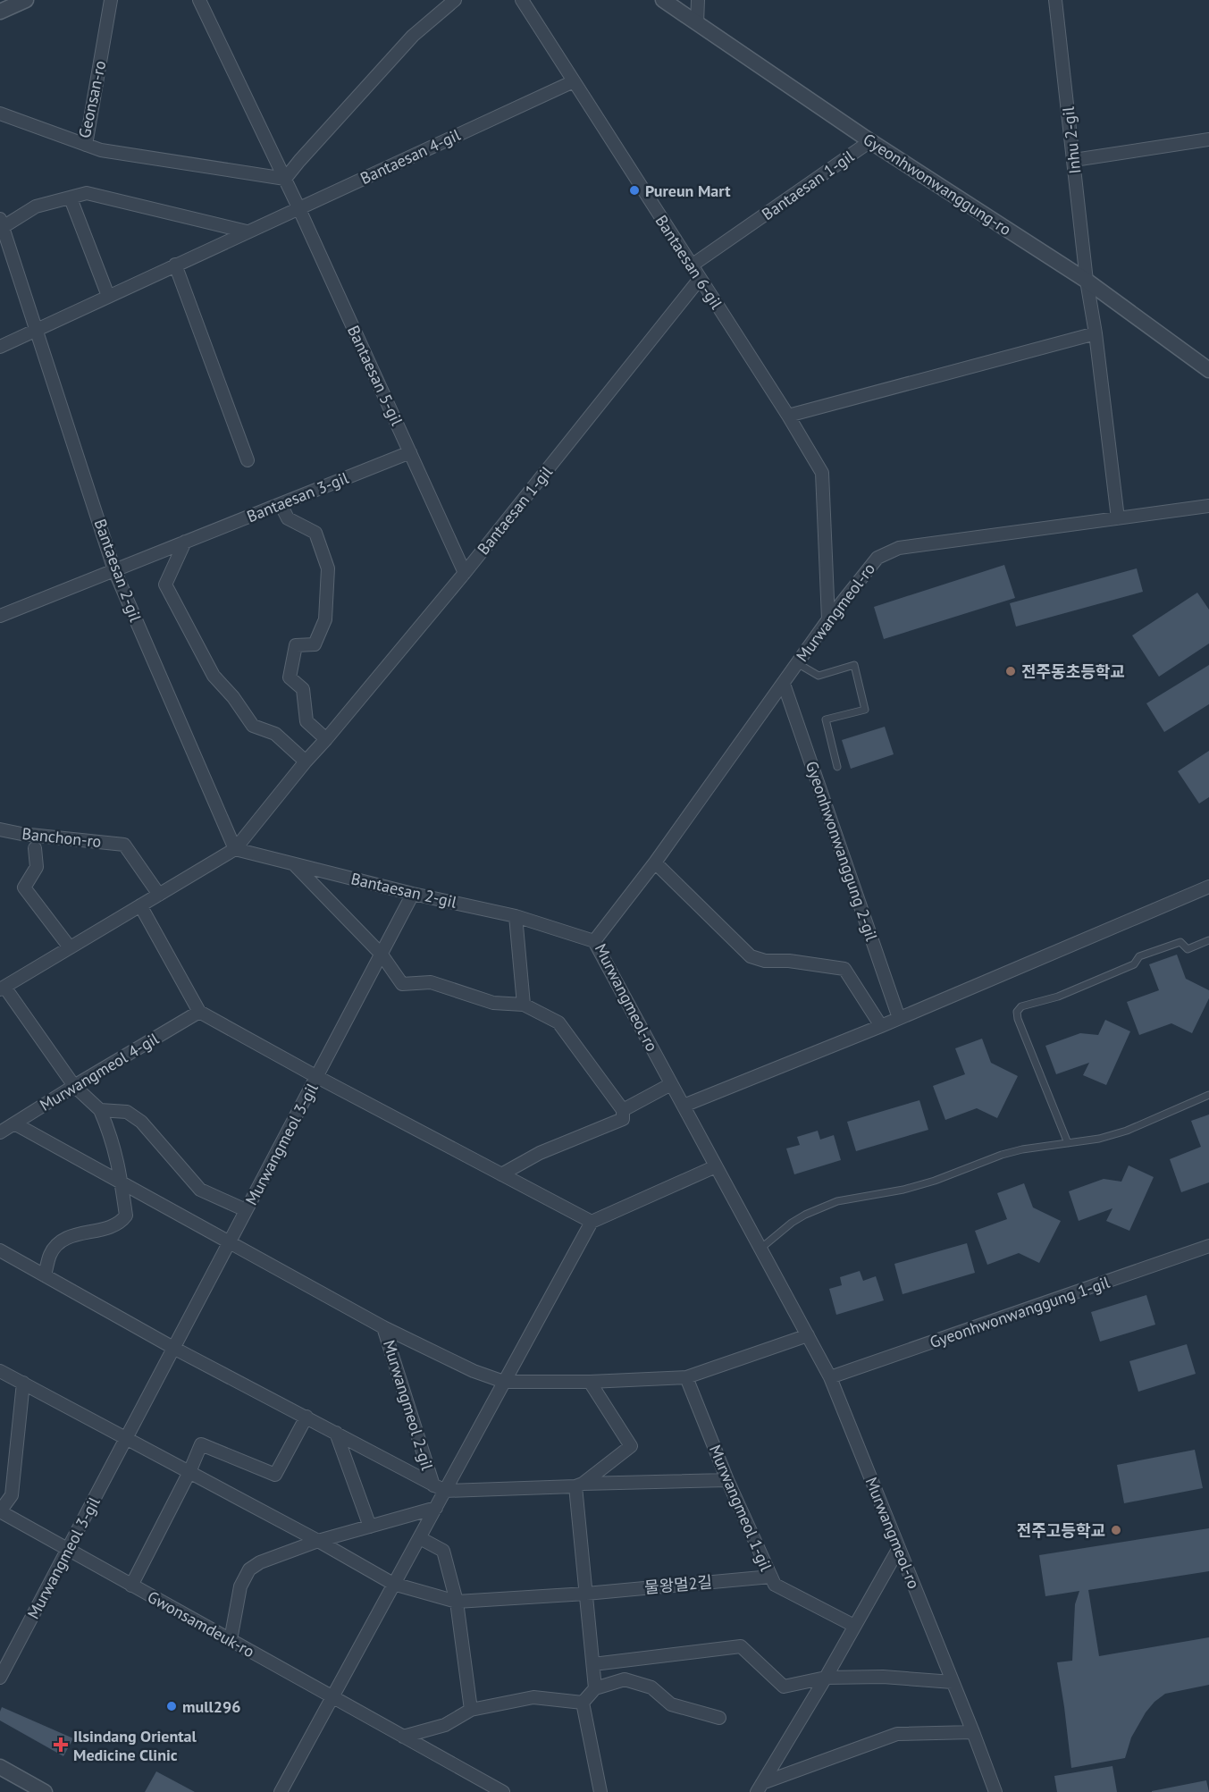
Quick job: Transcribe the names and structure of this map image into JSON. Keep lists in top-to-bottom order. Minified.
{"streets":{"street":["Geonsan-ro","Inhu 2-gil","Bantaesan 4-gil","Gyeonhwonwanggung-ro","Bantaesan 1-gil","Bantaesan 6-gil","Bantaesan 5-gil","Bantaesan 3-gil","Bantaesan 2-gil","Murwangmeol-ro","Banchon-ro","Gyeonhwonwanggung 2-gil","Murwangmeol 4-gil","Murwangmeol 3-gil","Gyeonhwonwanggung 1-gil","Murwangmeol 2-gil","Murwangmeol 1-gil","물왕멀2길","Gwonsamdeuk-ro"]},"crossings":[["Inhu 2-gil","Gyeonhwonwanggung-ro"],["Inhu 2-gil","Murwangmeol-ro"],["Bantaesan 4-gil","Bantaesan 6-gil"],["Bantaesan 4-gil","Bantaesan 5-gil"],["Bantaesan 4-gil","Bantaesan 2-gil"],["Gyeonhwonwanggung-ro","Bantaesan 1-gil"],["Bantaesan 1-gil","Bantaesan 6-gil"],["Bantaesan 1-gil","Bantaesan 5-gil"],["Bantaesan 1-gil","Bantaesan 2-gil"],["Bantaesan 1-gil","Banchon-ro"],["Bantaesan 1-gil","Murwangmeol 4-gil"],["Bantaesan 6-gil","Murwangmeol-ro"],["Bantaesan 5-gil","Bantaesan 3-gil"],["Bantaesan 3-gil","Bantaesan 2-gil"],["Bantaesan 2-gil","Murwangmeol-ro"],["Bantaesan 2-gil","Murwangmeol 3-gil"],["Murwangmeol-ro","Gyeonhwonwanggung 2-gil"],["Murwangmeol-ro","Gyeonhwonwanggung 1-gil"],["Murwangmeol 4-gil","Murwangmeol 3-gil"],["Murwangmeol 3-gil","Gwonsamdeuk-ro"],["Murwangmeol 2-gil","Murwangmeol 1-gil"],["Murwangmeol 2-gil","Gwonsamdeuk-ro"],["Murwangmeol 1-gil","물왕멀2길"]],"places":{"other":["Pureun Mart","전주동초등학교","전주고등학교","mull296"],"health":["Ilsindang Oriental Medicine Clinic"]}}
